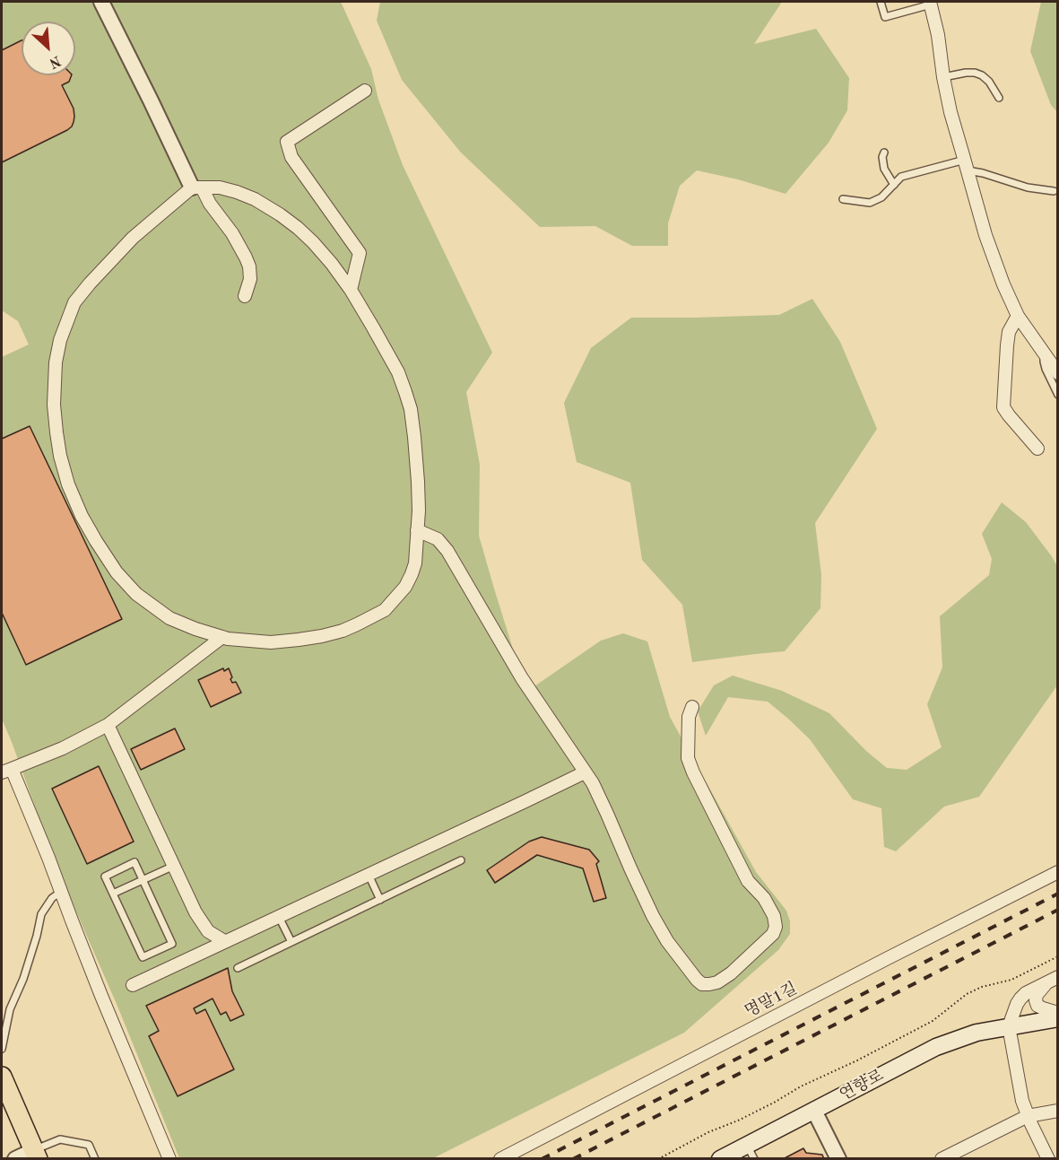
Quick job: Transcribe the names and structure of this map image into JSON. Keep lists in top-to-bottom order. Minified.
{"streets":{"main road":["연향로"],"street":["명말1길"]},"north":"bottom right"}
